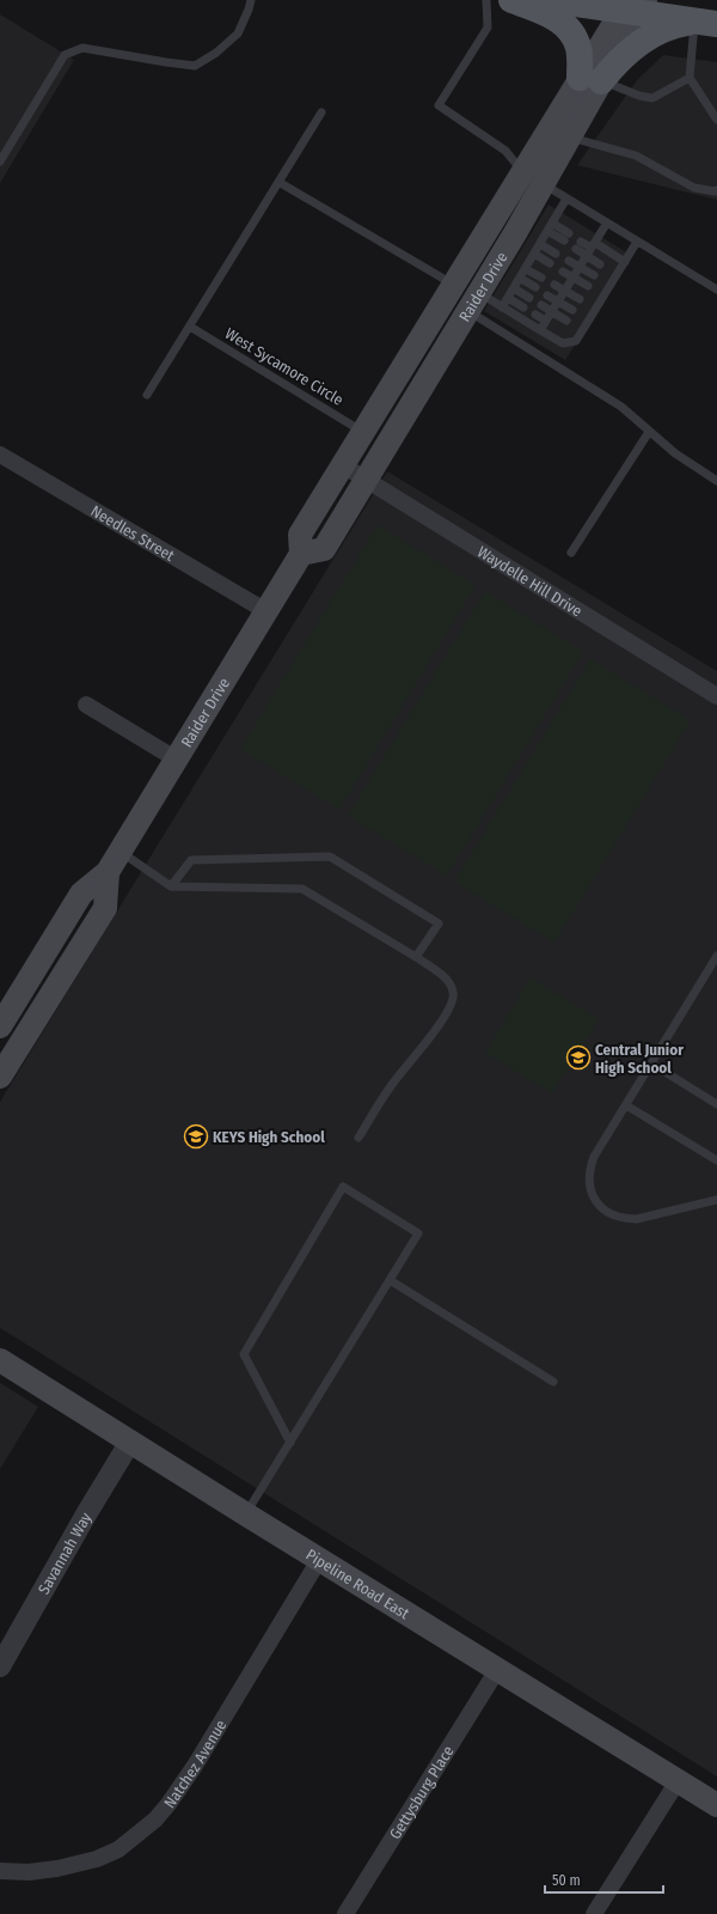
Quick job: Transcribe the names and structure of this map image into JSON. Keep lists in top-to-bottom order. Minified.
{"streets":{"main road":["Raider Drive","Pipeline Road East"],"street":["Needles Street","Waydelle Hill Drive","Savannah Way","Natchez Avenue","Gettysburg Place"],"lane":["West Sycamore Circle"]},"crossings":[["Raider Drive","West Sycamore Circle"],["Raider Drive","Needles Street"],["Raider Drive","Waydelle Hill Drive"],["Savannah Way","Pipeline Road East"],["Pipeline Road East","Natchez Avenue"],["Pipeline Road East","Gettysburg Place"]],"places":{"school or university":["Central Junior High School","KEYS High School"]},"scale_bar":"50 m"}
